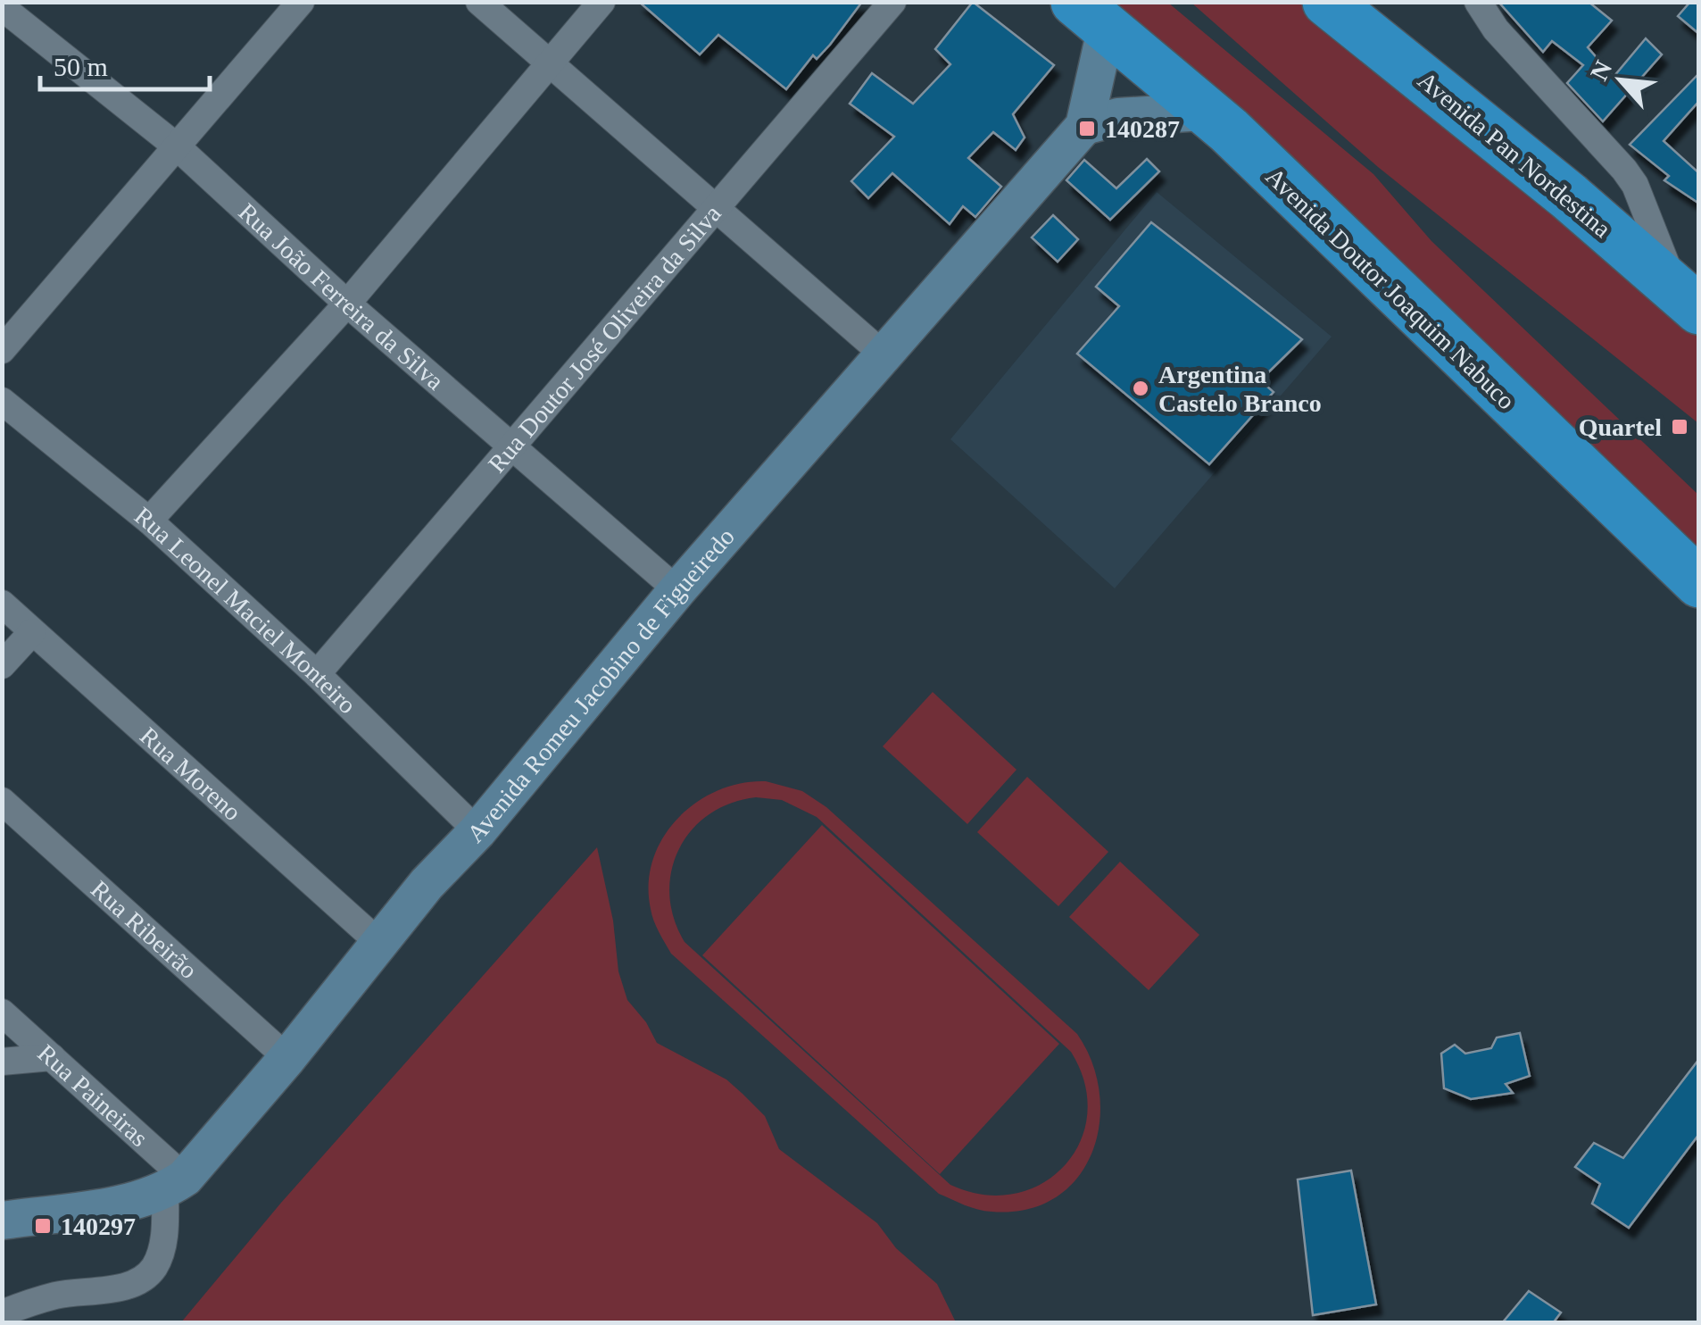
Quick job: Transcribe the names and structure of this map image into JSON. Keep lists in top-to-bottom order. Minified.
{"streets":{"highway":["Avenida Pan Nordestina","Avenida Doutor Joaquim Nabuco"],"street":["Rua João Ferreira da Silva","Rua Doutor José Oliveira da Silva","Rua Leonel Maciel Monteiro","Avenida Romeu Jacobino de Figueiredo","Rua Moreno","Rua Ribeirão","Rua Paineiras"]},"crossings":[["Avenida Doutor Joaquim Nabuco","Avenida Romeu Jacobino de Figueiredo"],["Rua João Ferreira da Silva","Rua Doutor José Oliveira da Silva"],["Rua João Ferreira da Silva","Avenida Romeu Jacobino de Figueiredo"],["Rua Doutor José Oliveira da Silva","Rua Leonel Maciel Monteiro"],["Rua Leonel Maciel Monteiro","Avenida Romeu Jacobino de Figueiredo"],["Avenida Romeu Jacobino de Figueiredo","Rua Moreno"],["Avenida Romeu Jacobino de Figueiredo","Rua Ribeirão"],["Avenida Romeu Jacobino de Figueiredo","Rua Paineiras"]],"places":{"transit":["140287","Quartel","140297"],"other":["Argentina Castelo Branco"]},"scale_bar":"50 m","north":"top left"}
